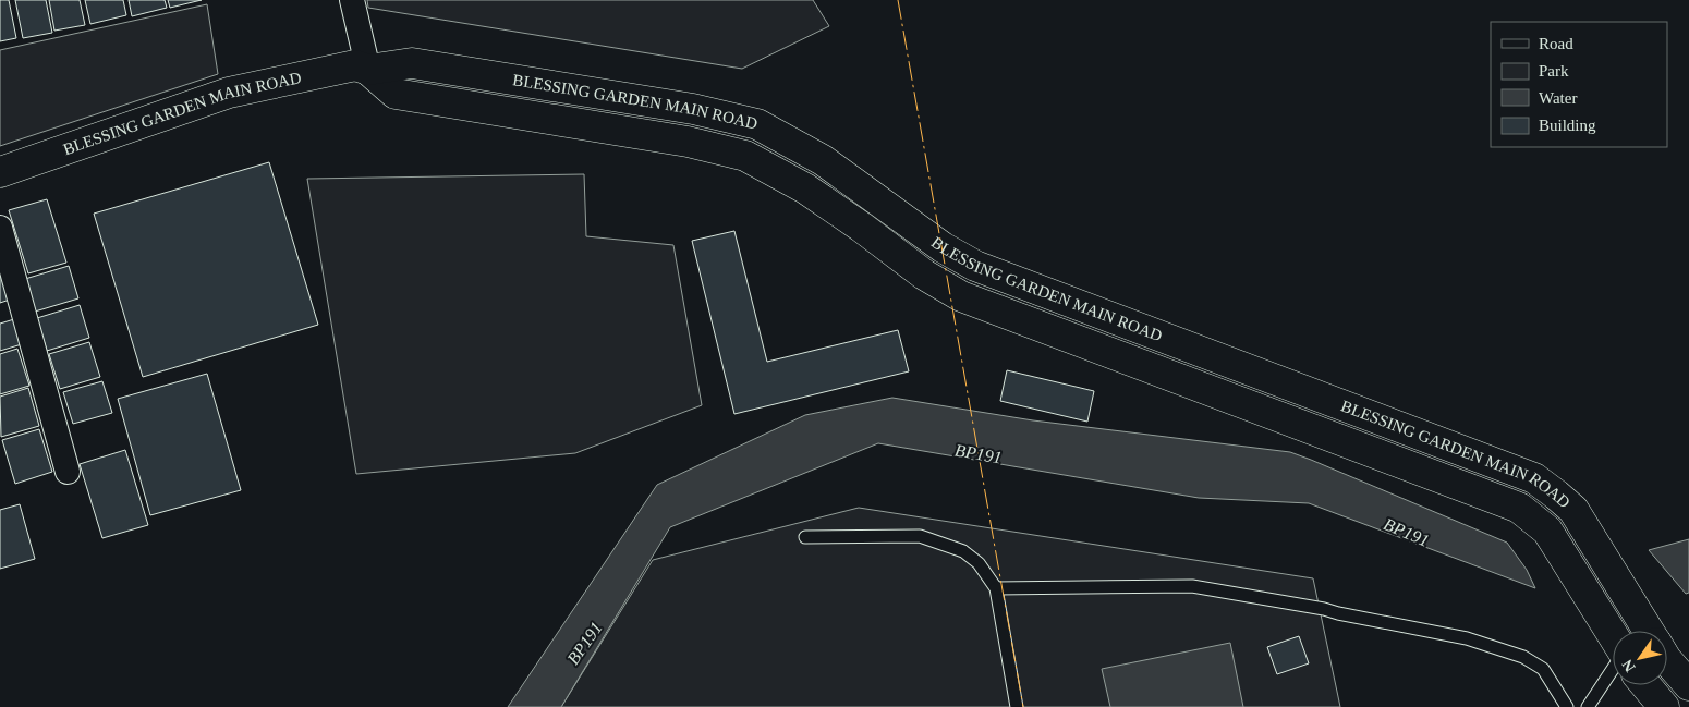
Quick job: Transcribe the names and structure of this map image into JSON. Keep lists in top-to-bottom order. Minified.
{"streets":{"main road":["BLESSING GARDEN MAIN ROAD"]},"water":["BP191"],"legend":["Road","Park","Water","Building"],"north":"bottom left"}
